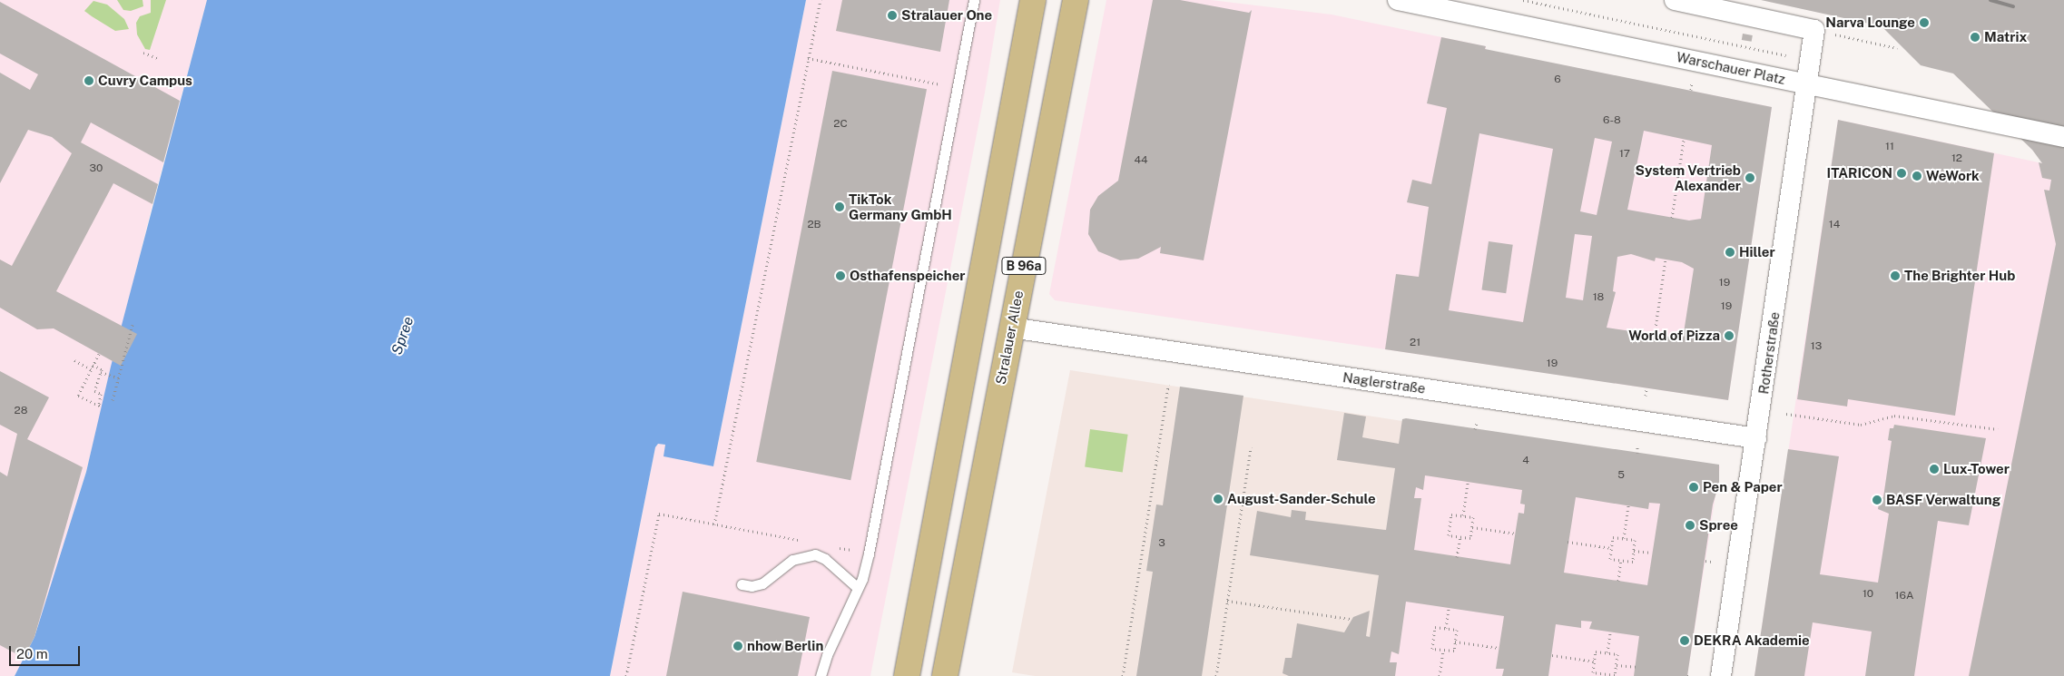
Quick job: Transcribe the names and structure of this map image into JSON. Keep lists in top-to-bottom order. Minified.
{"streets":{"main road":["B 96a","Stralauer Allee"],"street":["Warschauer Platz","Rotherstraße","Naglerstraße"]},"crossings":[["Warschauer Platz","Rotherstraße"],["Stralauer Allee","Naglerstraße"],["Rotherstraße","Naglerstraße"]],"water":["Spree"],"places":["Stralauer One","Narva Lounge","Matrix","Cuvry Campus","ITARICON","WeWork","System Vertrieb Alexander","TikTok Germany GmbH","Hiller","Osthafenspeicher","The Brighter Hub","World of Pizza","Lux-Tower","Pen & Paper","August-Sander-Schule","BASF Verwaltung","Spree","DEKRA Akademie","nhow Berlin"],"house_numbers":["6","6-8","2C","11","17","12","44","30","2B","14","19","18","19","21","13","19","28","4","5","3","10","16A"],"scale_bar":"20 m"}
